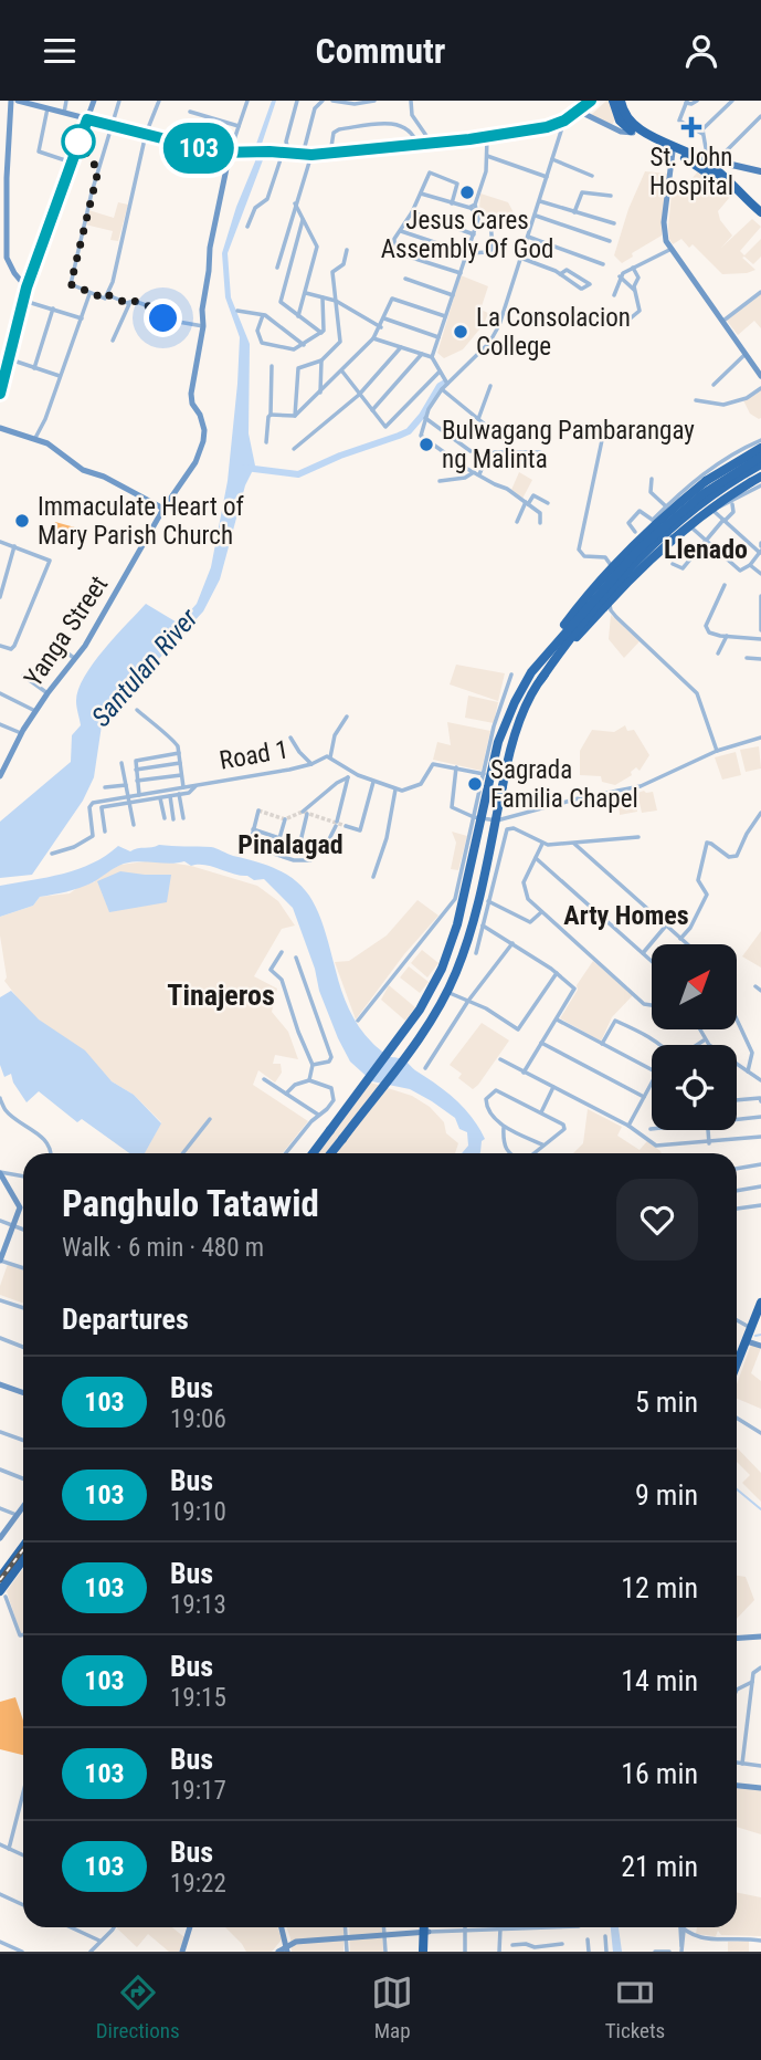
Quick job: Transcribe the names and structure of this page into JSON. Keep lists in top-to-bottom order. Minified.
{"streets":{"street":["Yanga Street","Road 1"]},"districts":["Llenado","Pinalagad","Arty Homes","Tinajeros"],"water":["Santulan River"],"places":{"health":["St. John Hospital"],"other":["Jesus Cares Assembly Of God","La Consolacion College","Bulwagang Pambarangay ng Malinta","Immaculate Heart of Mary Parish Church","Sagrada Familia Chapel"]},"lines":["bus line 103"],"north":"top right","page":{"header":"Commutr","on_map":"103","heading":[["Panghulo Tatawid","Walk · 6 min · 480 m"],"Departures"],"list":[{"mark":"103","name":"Bus","note":"19:06","value":"5 min"},{"mark":"103","name":"Bus","note":"19:10","value":"9 min"},{"mark":"103","name":"Bus","note":"19:13","value":"12 min"},{"mark":"103","name":"Bus","note":"19:15","value":"14 min"},{"mark":"103","name":"Bus","note":"19:17","value":"16 min"},{"mark":"103","name":"Bus","note":"19:22","value":"21 min"}],"tabs":["Directions","Map","Tickets"]}}
